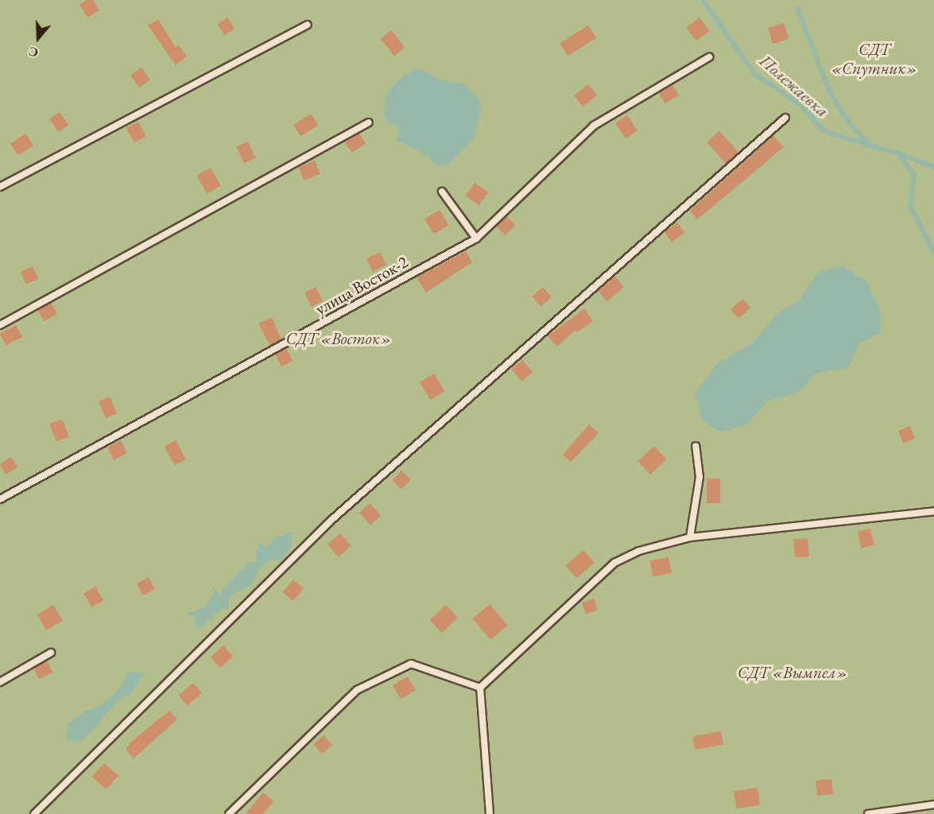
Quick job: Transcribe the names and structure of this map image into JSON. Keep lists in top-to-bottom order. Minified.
{"streets":{"lane":["улица Восток-2"]},"water":["Полежаевка"],"parks":["СДТ «Спутник»","СДТ «Восток»","СДТ «Вымпел»"],"north":"bottom"}
